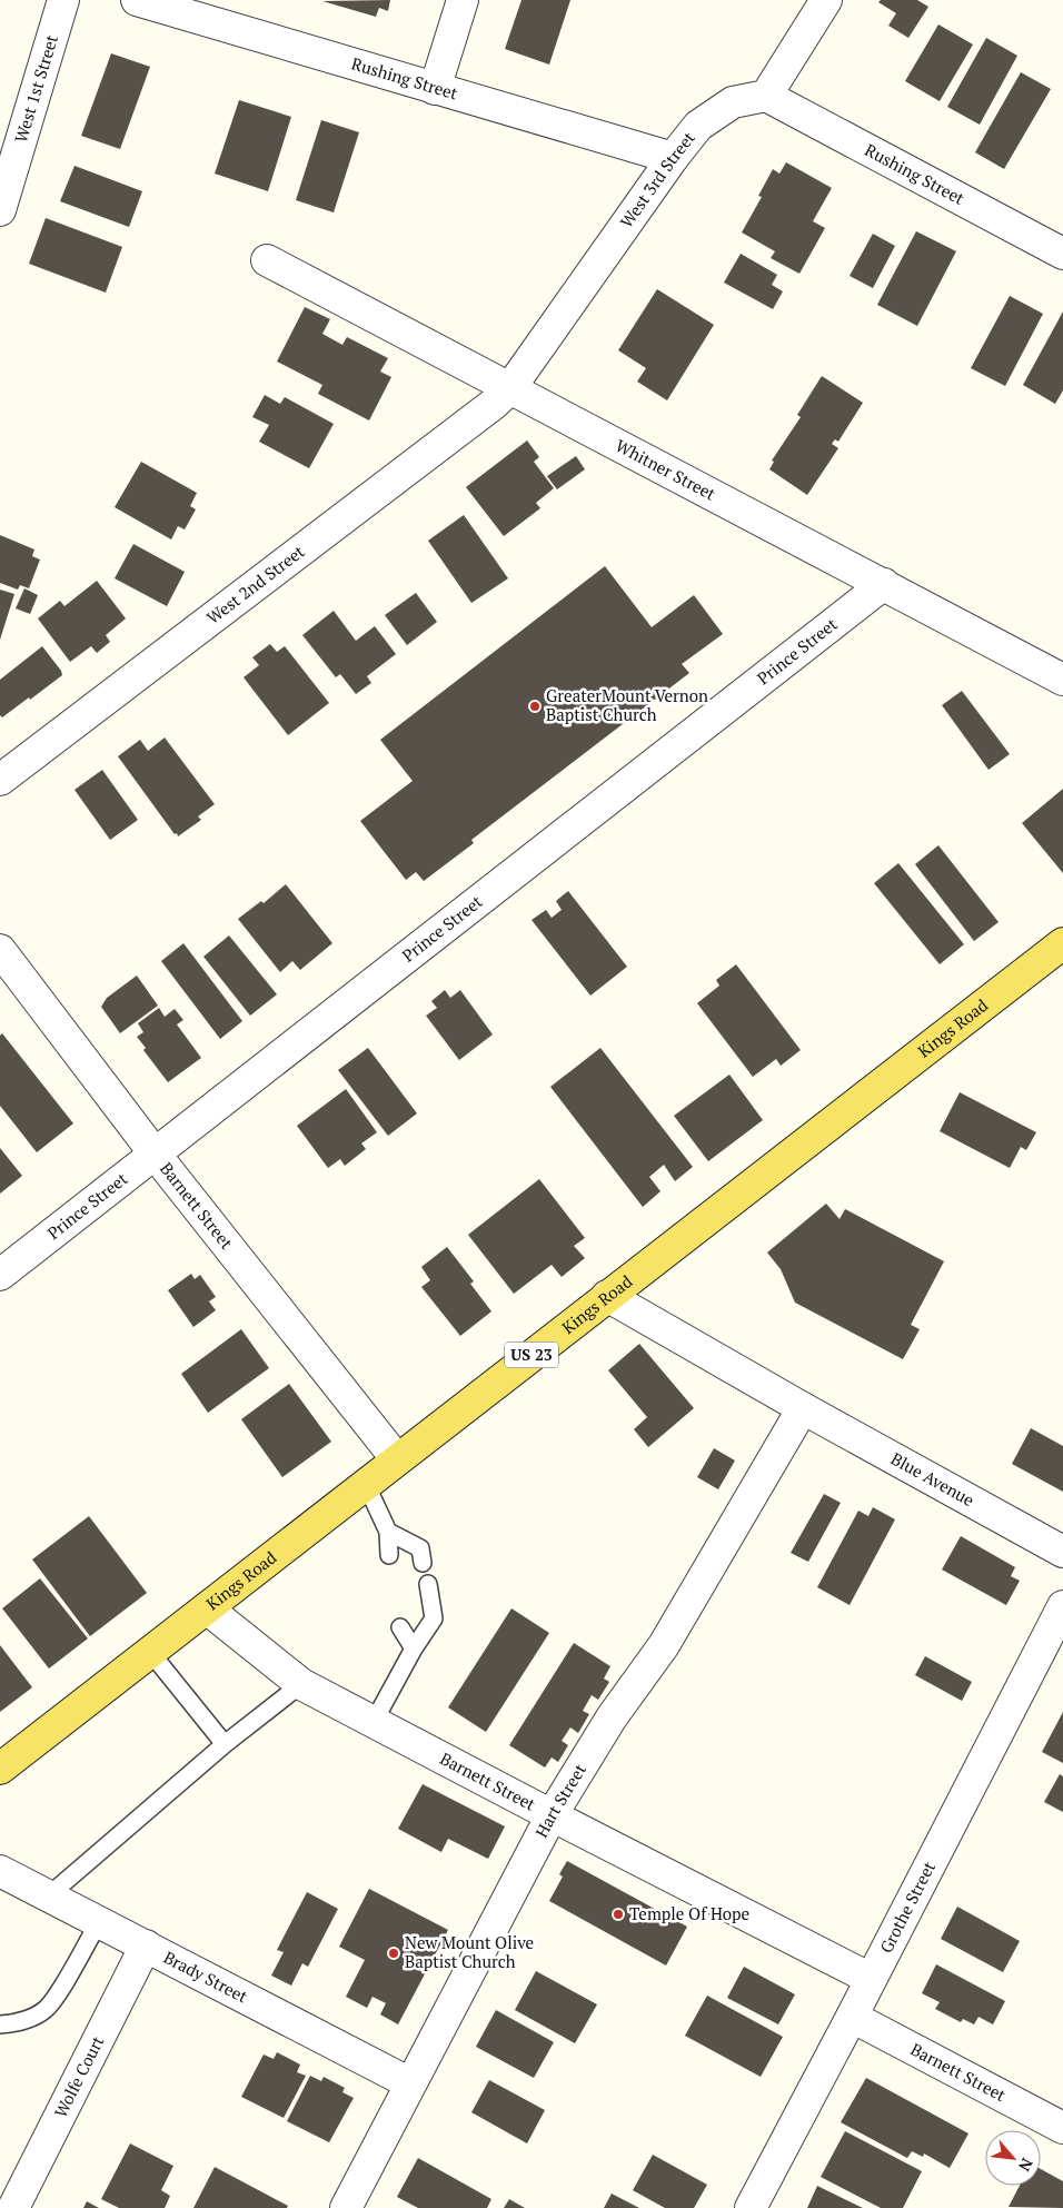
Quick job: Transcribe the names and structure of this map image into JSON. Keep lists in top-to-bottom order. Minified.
{"streets":{"main road":["Kings Road","US 23"],"street":["Rushing Street","West 1st Street","West 3rd Street","Whitner Street","West 2nd Street","Prince Street","Barnett Street","Blue Avenue","Hart Street","Grothe Street","Brady Street","Wolfe Court"]},"crossings":[["Rushing Street","West 3rd Street"],["West 3rd Street","Whitner Street"],["West 3rd Street","West 2nd Street"],["Whitner Street","West 2nd Street"],["Whitner Street","Prince Street"],["Prince Street","Barnett Street"],["Kings Road","Barnett Street"],["Kings Road","Blue Avenue"],["Barnett Street","Hart Street"],["Barnett Street","Grothe Street"],["Blue Avenue","Hart Street"],["Hart Street","Brady Street"],["Brady Street","Wolfe Court"]],"places":["GreaterMount Vernon Baptist Church","Temple Of Hope","New Mount Olive Baptist Church"],"north":"bottom right"}
